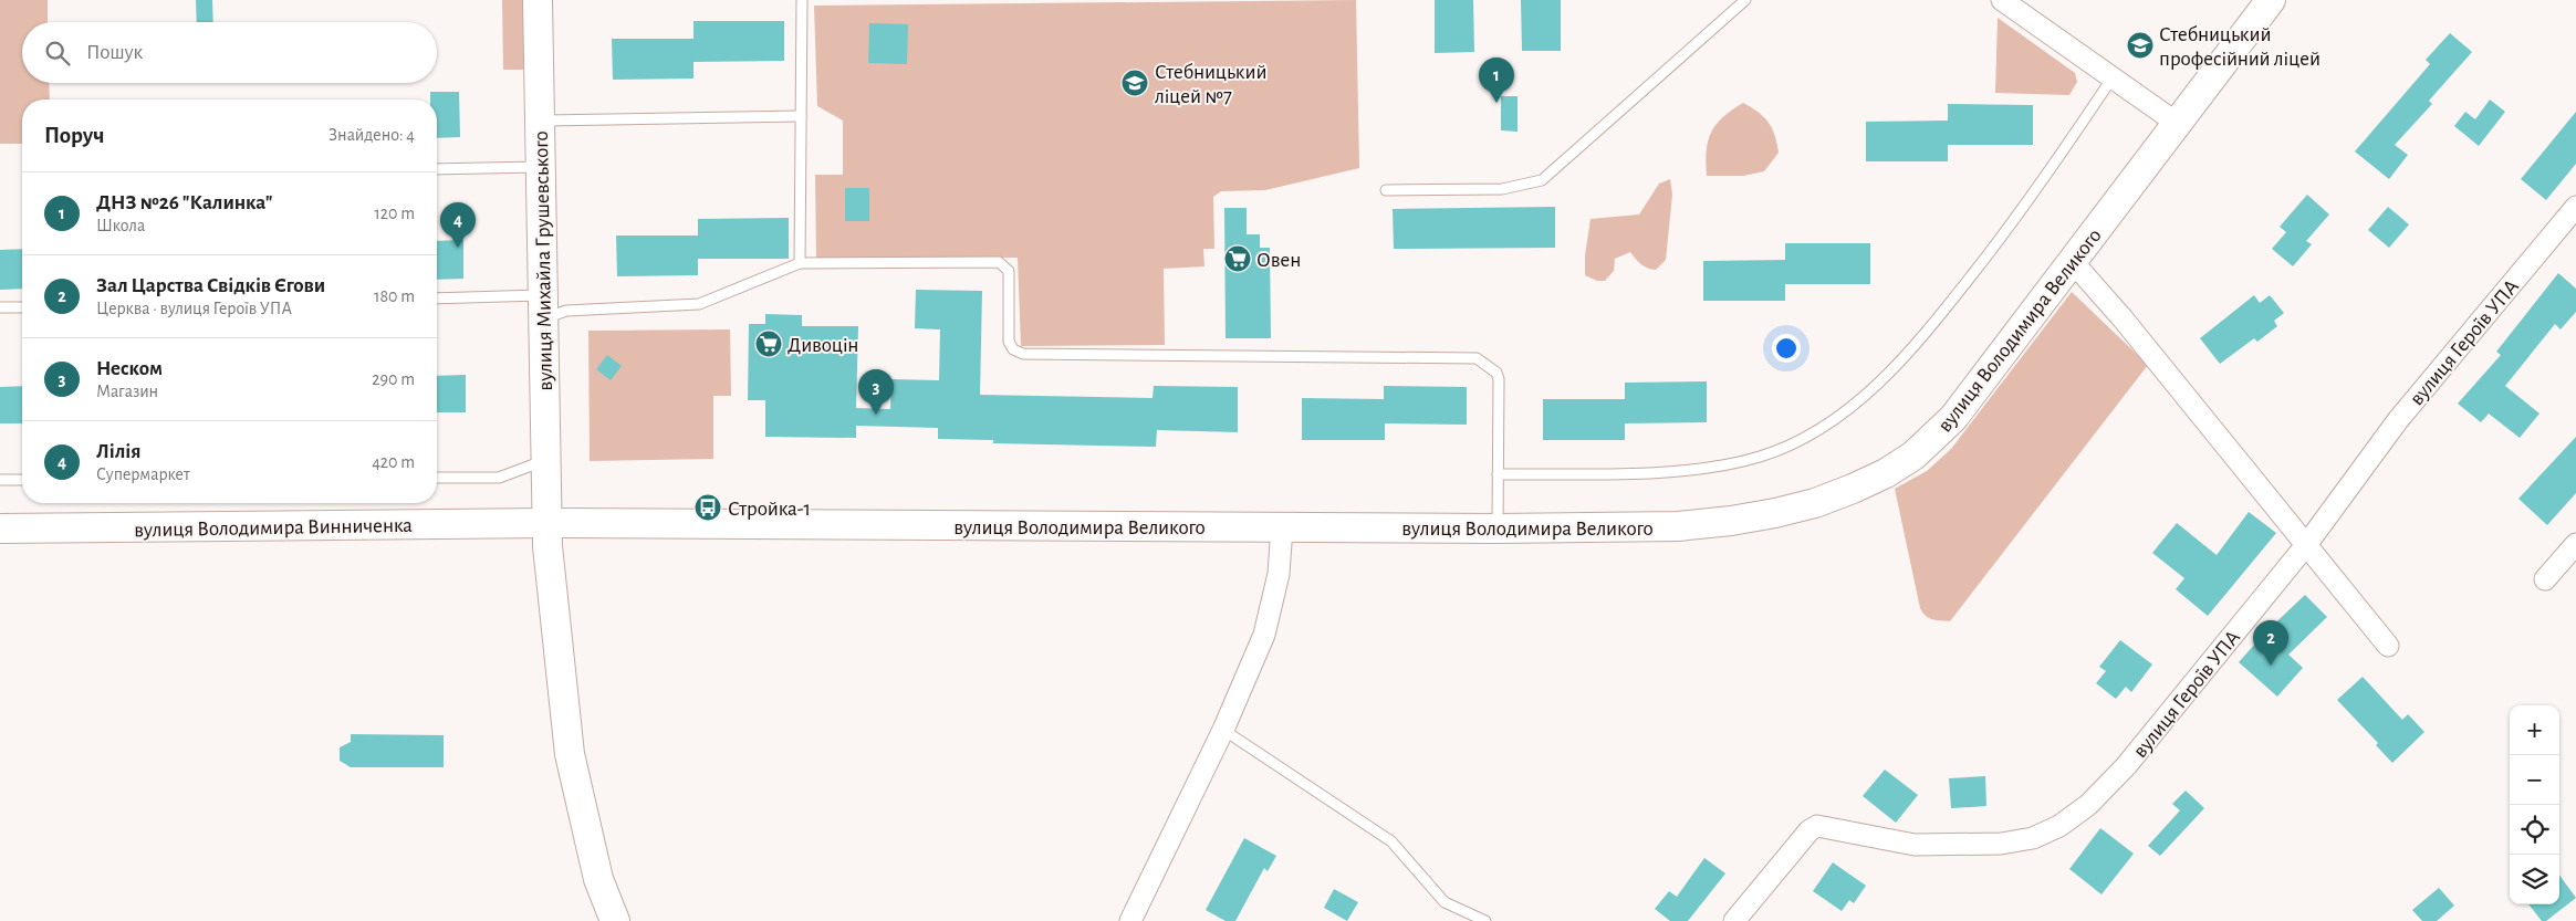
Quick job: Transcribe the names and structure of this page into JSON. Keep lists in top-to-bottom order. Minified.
{"streets":{"street":["вулиця Михайла Грушевського","вулиця Володимира Великого","вулиця Героїв УПА","вулиця Володимира Винниченка"]},"crossings":[["вулиця Михайла Грушевського","вулиця Володимира Великого"],["вулиця Михайла Грушевського","вулиця Володимира Винниченка"],["вулиця Володимира Великого","вулиця Володимира Винниченка"]],"places":{"school or university":["Стебницький професійний ліцей","Стебницький ліцей №7"],"supermarket":["Овен","Дивоцін"],"bus stop":["Стройка-1"]},"page":{"search":"Пошук","pins":["1","4","3","2"],"heading":["Поруч","Знайдено: 4"],"list":[{"mark":"1","name":"ДНЗ №26 \"Калинка\"","note":"Школа","value":"120 m"},{"mark":"2","name":"Зал Царства Свідків Єгови","note":"Церква · вулиця Героїв УПА","value":"180 m"},{"mark":"3","name":"Неском","note":"Магазин","value":"290 m"},{"mark":"4","name":"Лілія","note":"Супермаркет","value":"420 m"}],"map_buttons":["+","−"]}}
